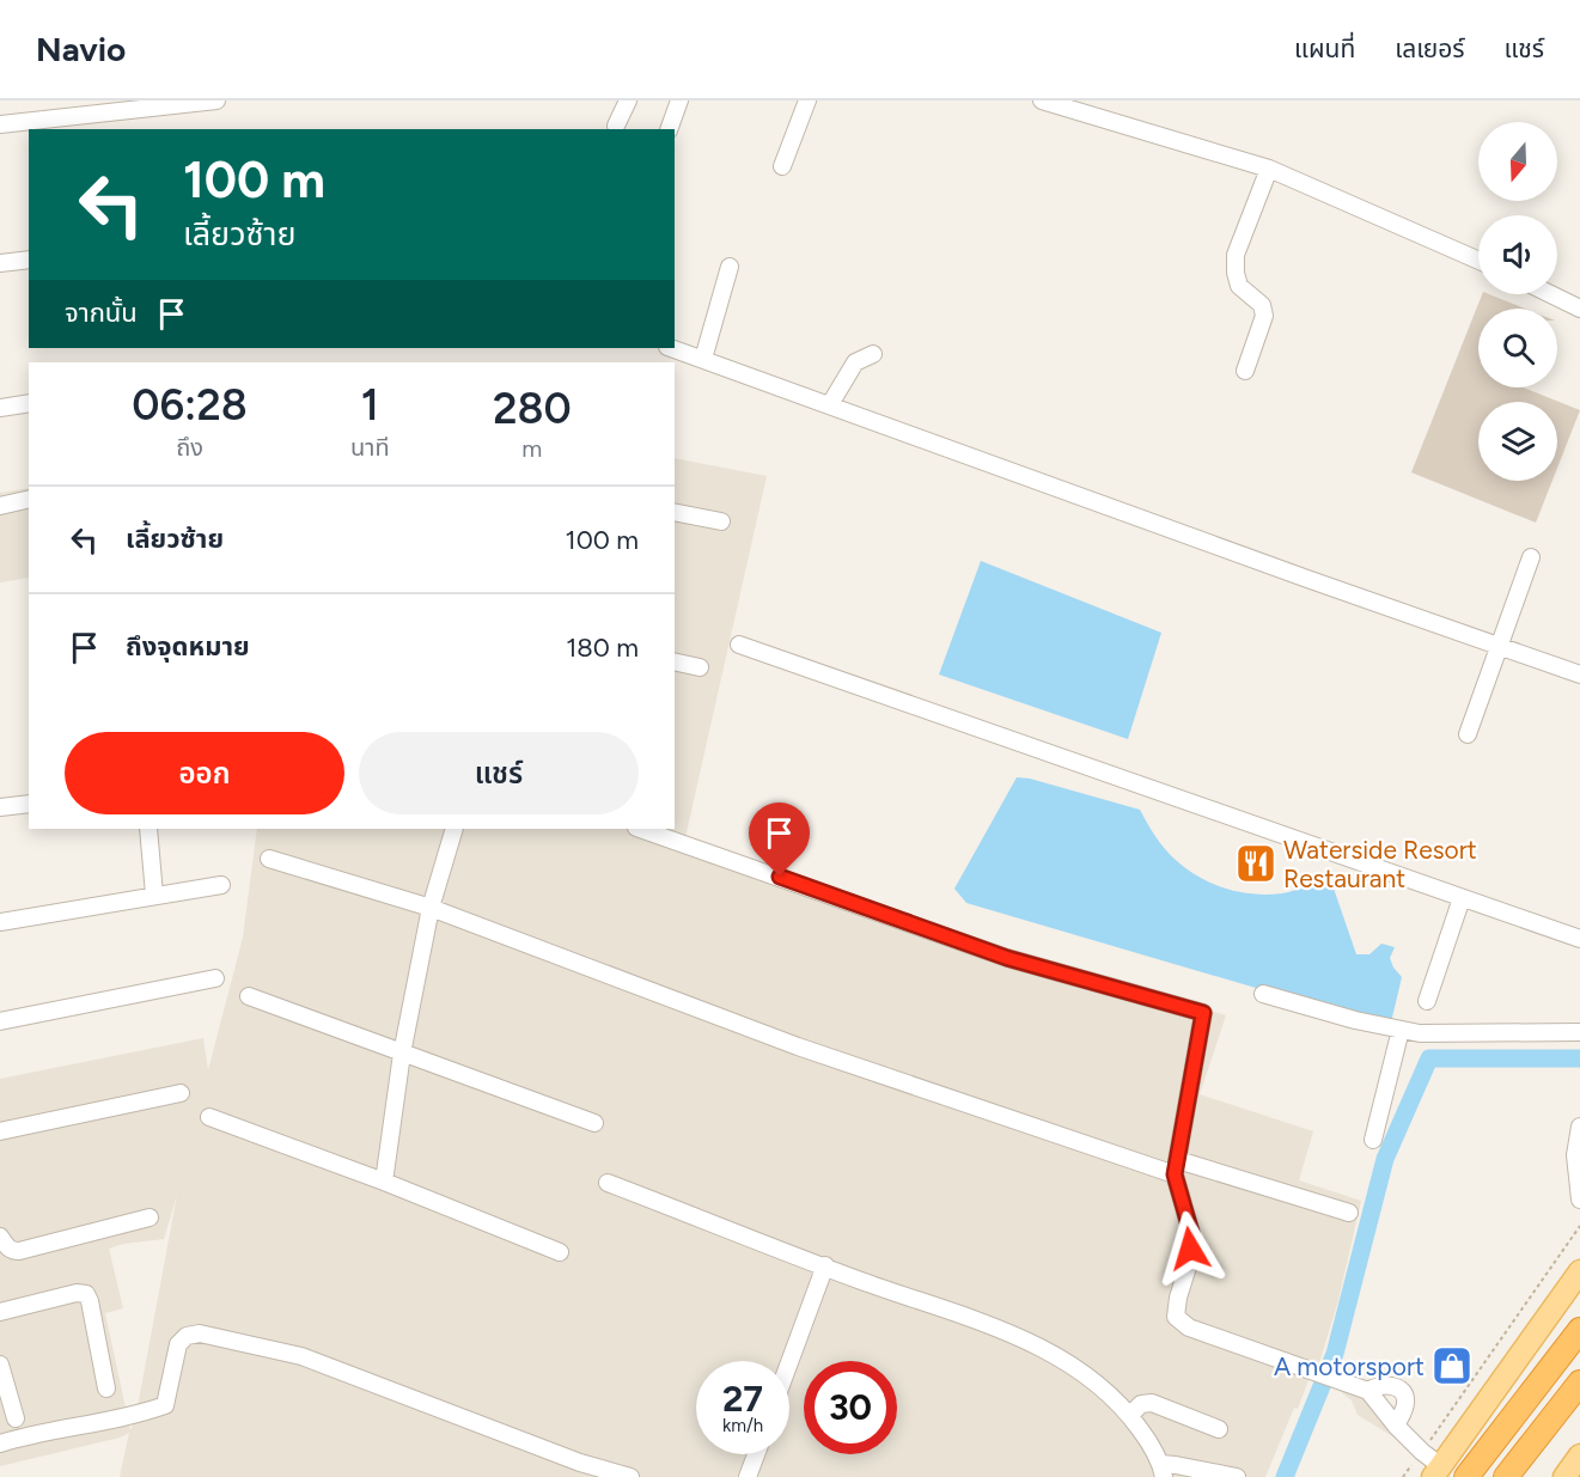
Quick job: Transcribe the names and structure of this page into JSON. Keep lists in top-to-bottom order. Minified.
{"places":{"restaurant":["Waterside Resort Restaurant"],"shop":["A motorsport"]},"north":"bottom","page":{"header":"Navio","nav":["แผนที่","เลเยอร์","แชร์"],"turn":["100 m","เลี้ยวซ้าย"],"then":"จากนั้น","eta":["06:28","ถึง","1","นาที","280","m"],"list":[{"name":"เลี้ยวซ้าย","value":"100 m"},{"name":"ถึงจุดหมาย","value":"180 m"}],"buttons":["ออก","แชร์"],"speed":"27 km/h","limit":"30"}}
